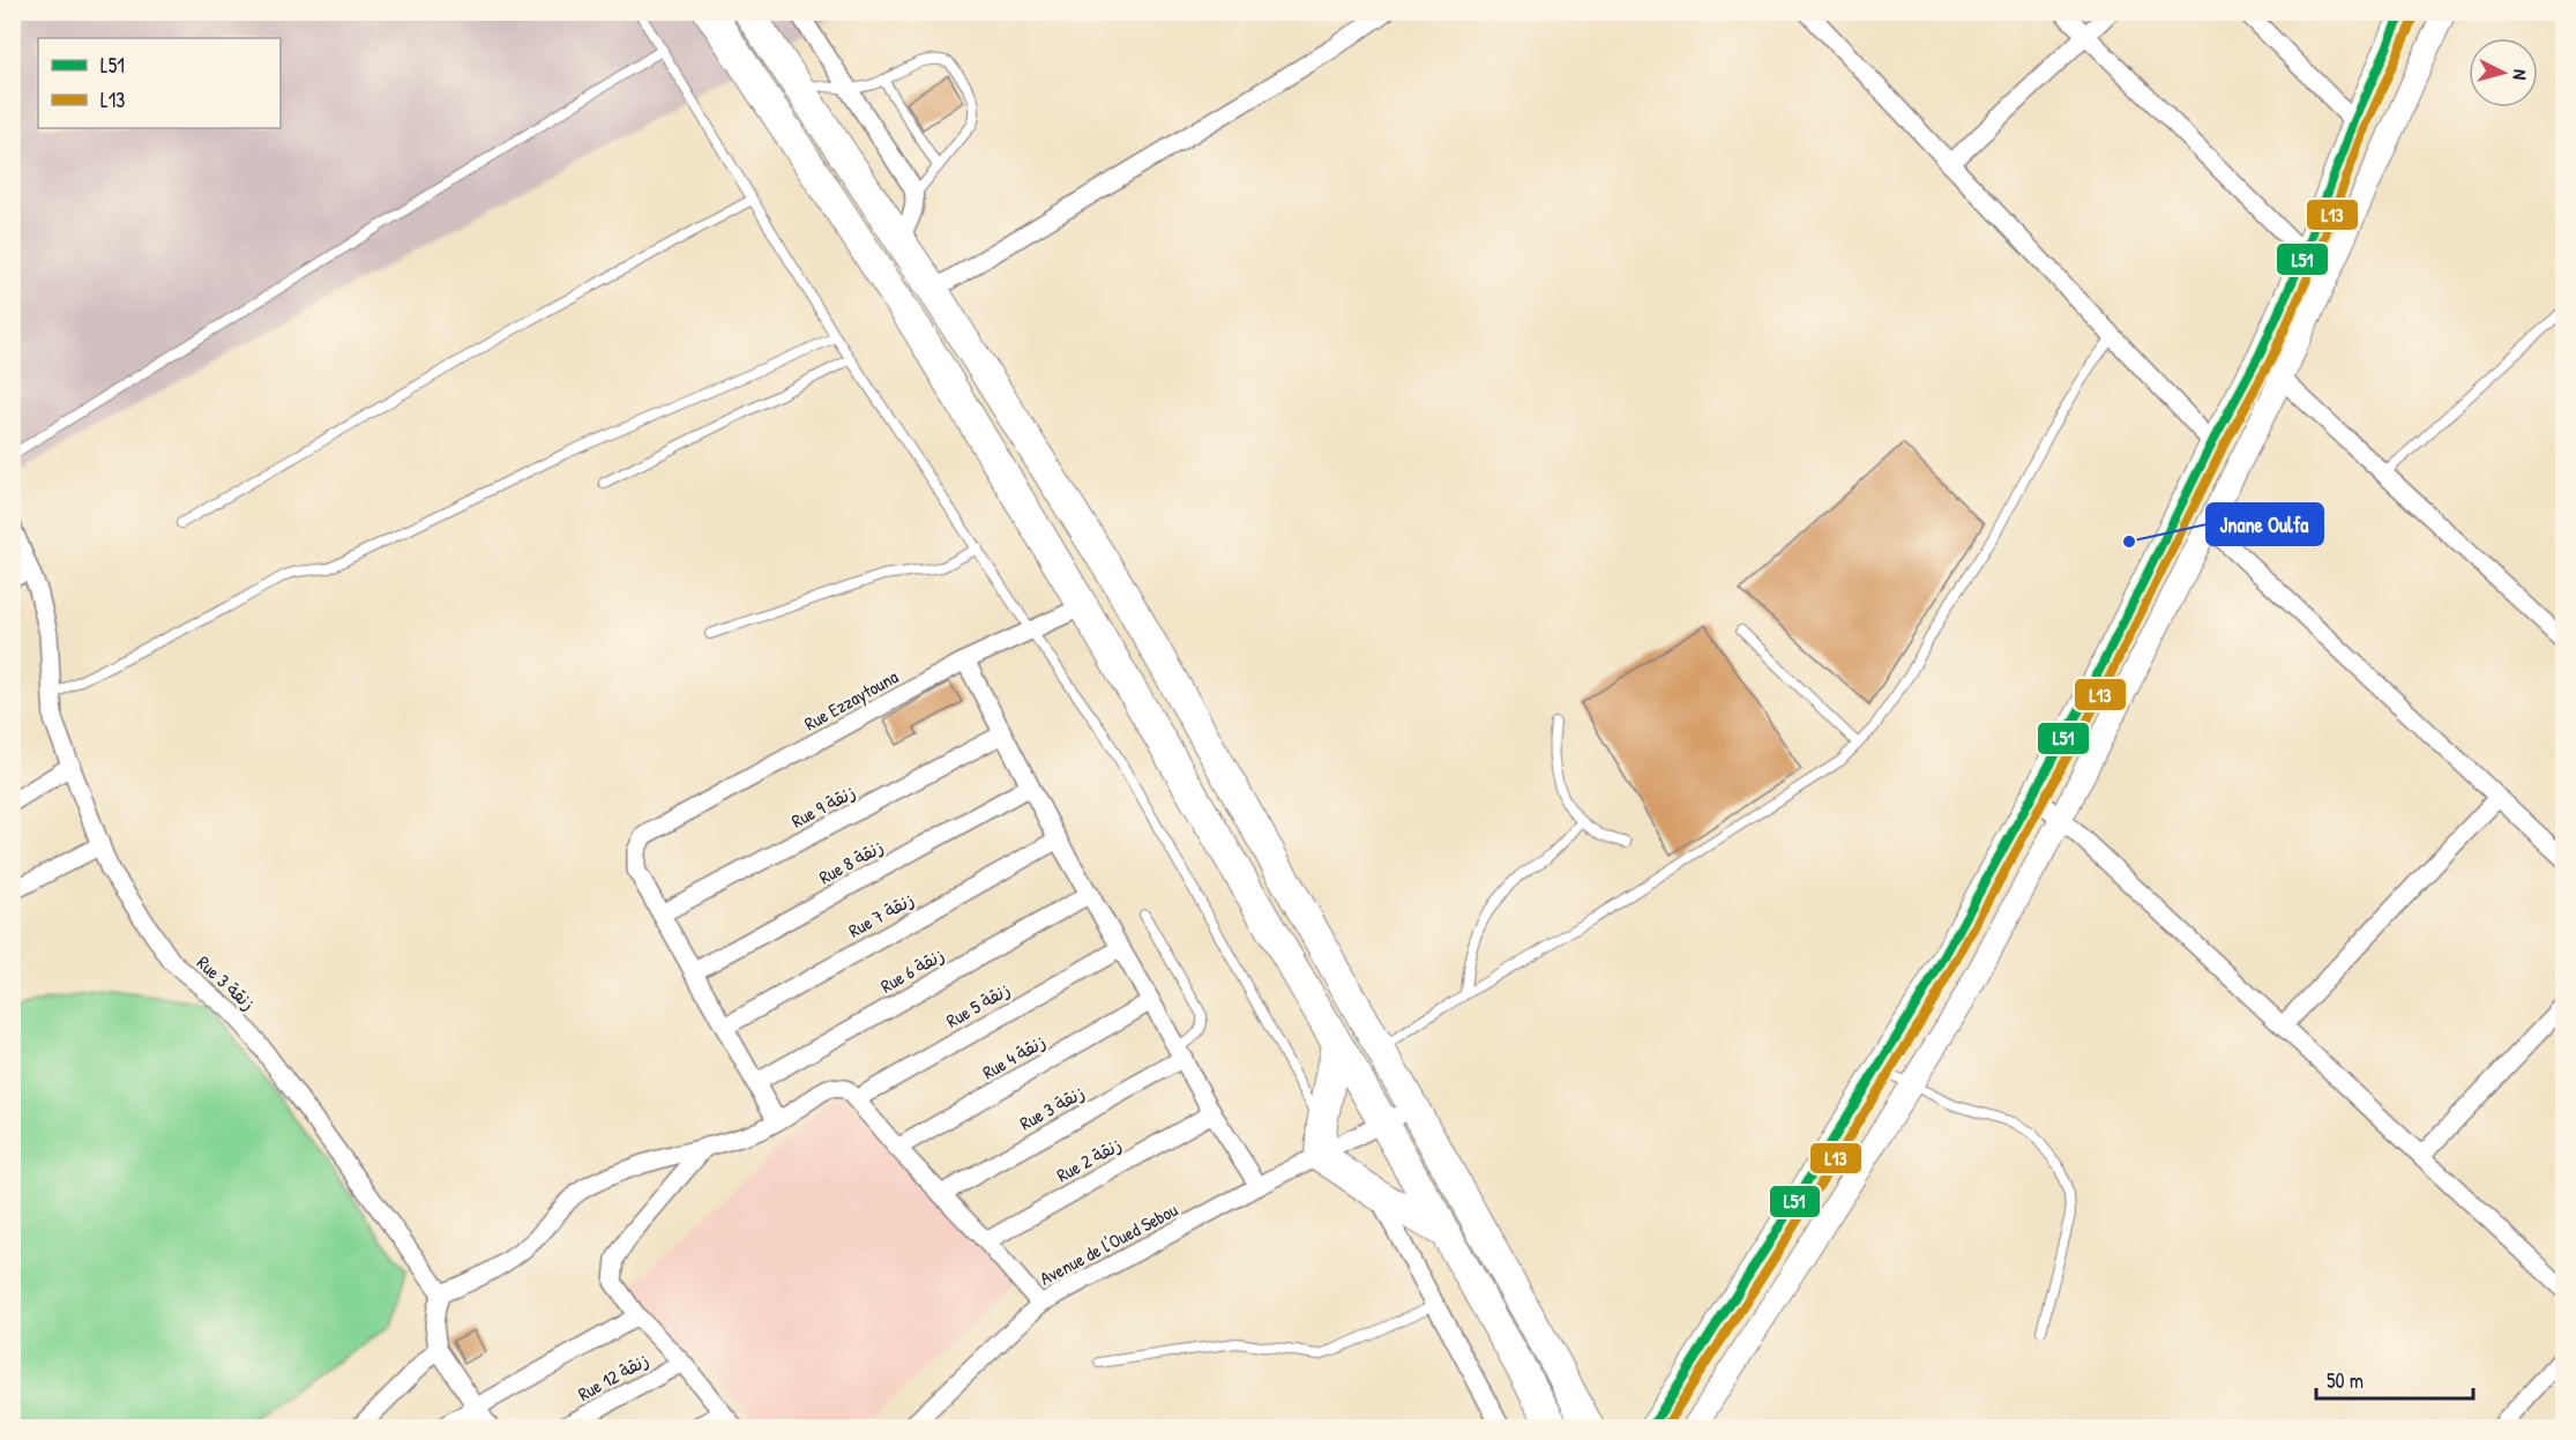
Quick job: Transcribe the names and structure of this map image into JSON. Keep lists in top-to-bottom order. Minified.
{"streets":{"street":["Rue Ezzaytouna","Rue 9 زنقة","Rue 8 زنقة","Rue 7 زنقة","Rue 6 زنقة","Rue 3 زنقة","Rue 5 زنقة","Rue 4 زنقة","Rue 2 زنقة","Avenue de l'Oued Sebou","Rue 12 زنقة"]},"crossings":[["Rue Ezzaytouna","Rue 9 زنقة"]],"places":["Jnane Oulfa"],"lines":["transit line L51","transit line L13"],"legend":["L51","L13"],"scale_bar":"50 m","north":"right"}
